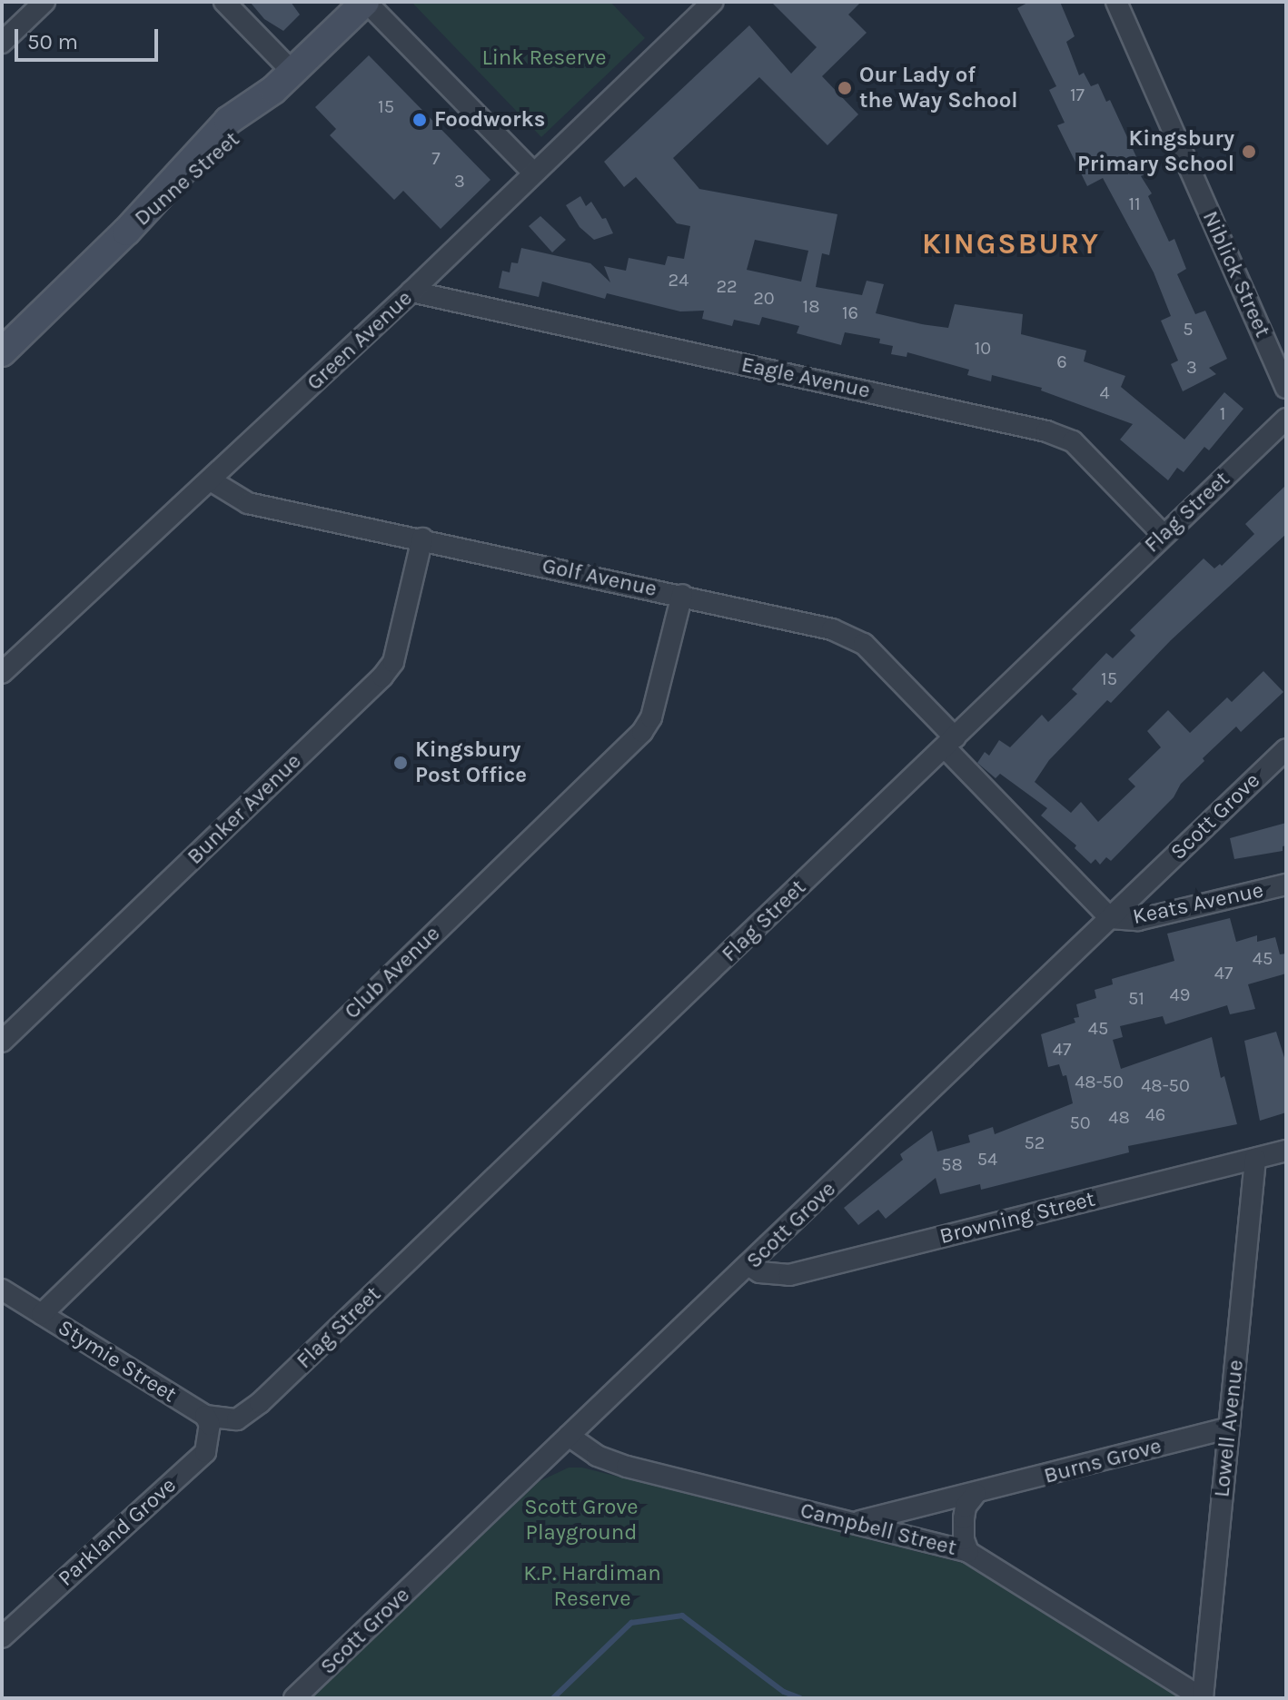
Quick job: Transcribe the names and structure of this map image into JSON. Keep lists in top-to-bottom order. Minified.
{"streets":{"main road":["Dunne Street"],"street":["Niblick Street","Green Avenue","Eagle Avenue","Flag Street","Golf Avenue","Bunker Avenue","Scott Grove","Keats Avenue","Club Avenue","Browning Street","Stymie Street","Lowell Avenue","Burns Grove","Campbell Street","Parkland Grove"]},"crossings":[["Green Avenue","Eagle Avenue"],["Green Avenue","Golf Avenue"],["Eagle Avenue","Flag Street"],["Flag Street","Golf Avenue"],["Flag Street","Stymie Street"],["Golf Avenue","Bunker Avenue"],["Golf Avenue","Scott Grove"],["Golf Avenue","Keats Avenue"],["Golf Avenue","Club Avenue"],["Scott Grove","Keats Avenue"],["Scott Grove","Browning Street"],["Scott Grove","Campbell Street"],["Club Avenue","Stymie Street"],["Browning Street","Lowell Avenue"],["Stymie Street","Parkland Grove"],["Lowell Avenue","Burns Grove"],["Lowell Avenue","Campbell Street"],["Burns Grove","Campbell Street"]],"districts":["KINGSBURY"],"parks":["Link Reserve","Scott Grove Playground","K.P. Hardiman Reserve"],"places":["Our Lady of the Way School","Foodworks","Kingsbury Primary School","Kingsbury Post Office"],"house_numbers":["17","15","7","3","11","24","22","20","18","16","5","10","6","3","4","1","15","45","47","49","51","45","47","48-50","48-50","46","48","50","52","54","58"],"scale_bar":"50 m"}
